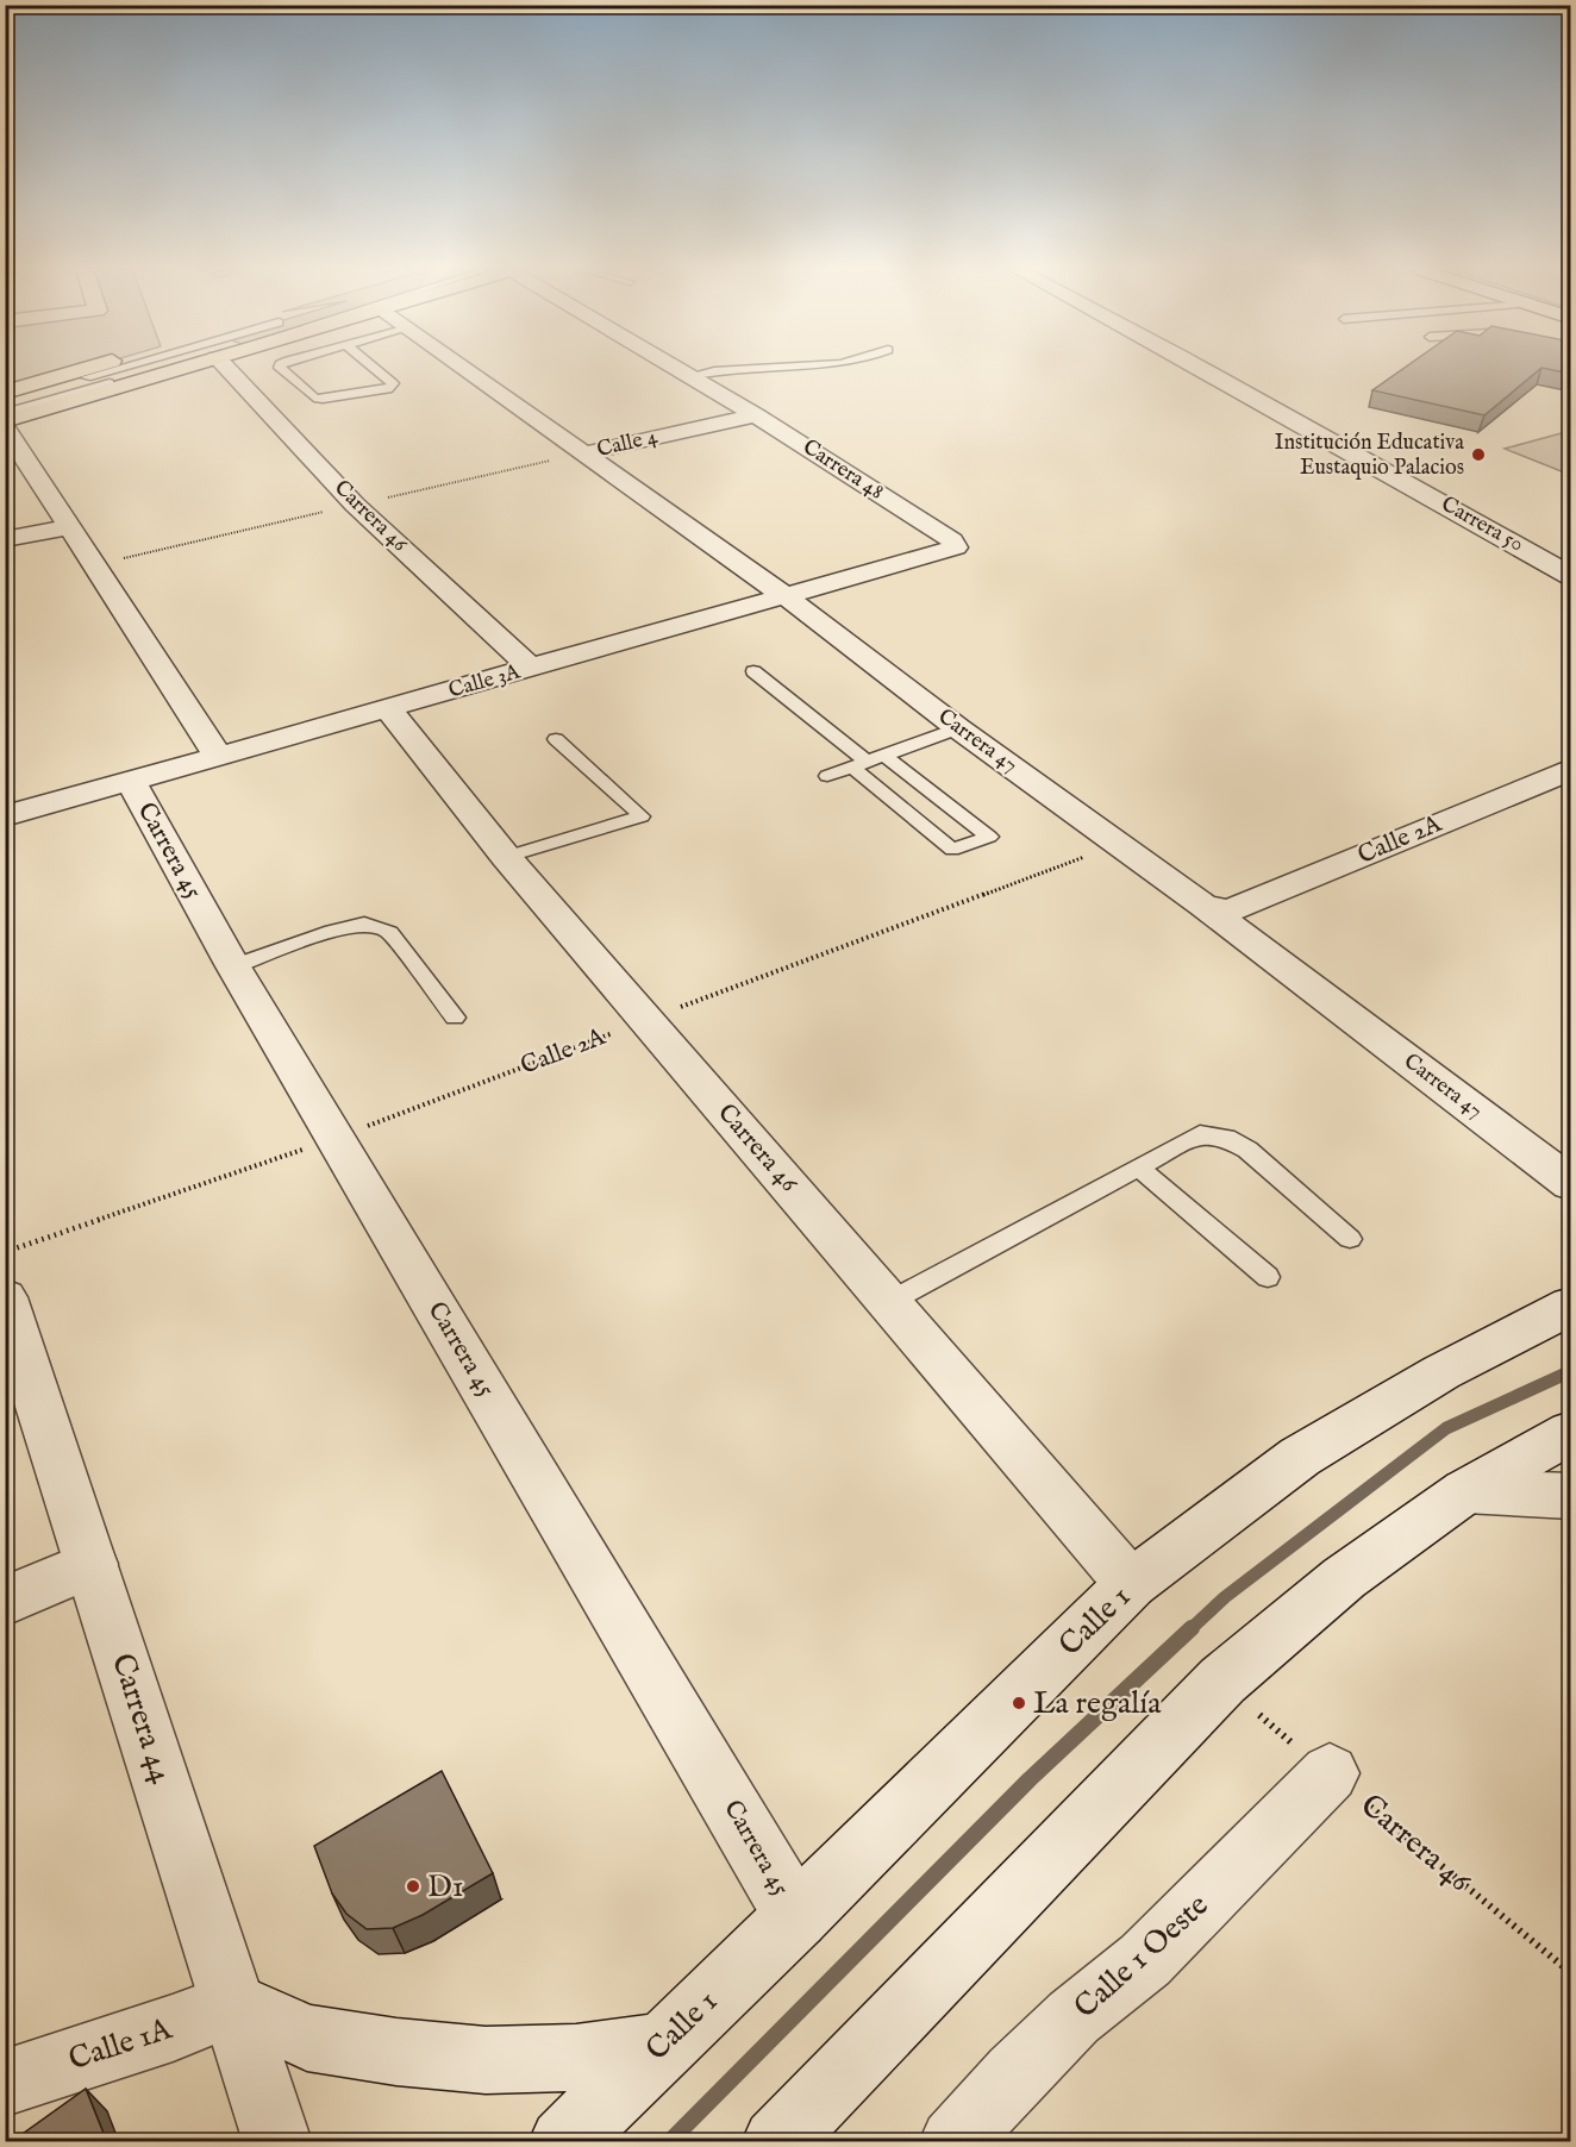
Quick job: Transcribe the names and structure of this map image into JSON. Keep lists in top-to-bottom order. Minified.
{"streets":{"street":["Calle 4","Carrera 48","Carrera 46","Carrera 50","Calle 3A","Carrera 47","Calle 2A","Carrera 45","Calle 1","Carrera 44","Calle 1 Oeste","Calle 1A"]},"crossings":[["Calle 4","Carrera 48"],["Calle 4","Carrera 47"],["Carrera 48","Calle 3A"],["Carrera 46","Calle 3A"],["Carrera 46","Calle 2A"],["Carrera 46","Calle 1"],["Carrera 46","Calle 1 Oeste"],["Calle 3A","Carrera 47"],["Calle 3A","Carrera 45"],["Carrera 47","Calle 2A"],["Calle 2A","Carrera 45"],["Carrera 45","Calle 1"],["Carrera 44","Calle 1A"]],"places":["Institución Educativa Eustaquio Palacios","La regalía","D1"]}
